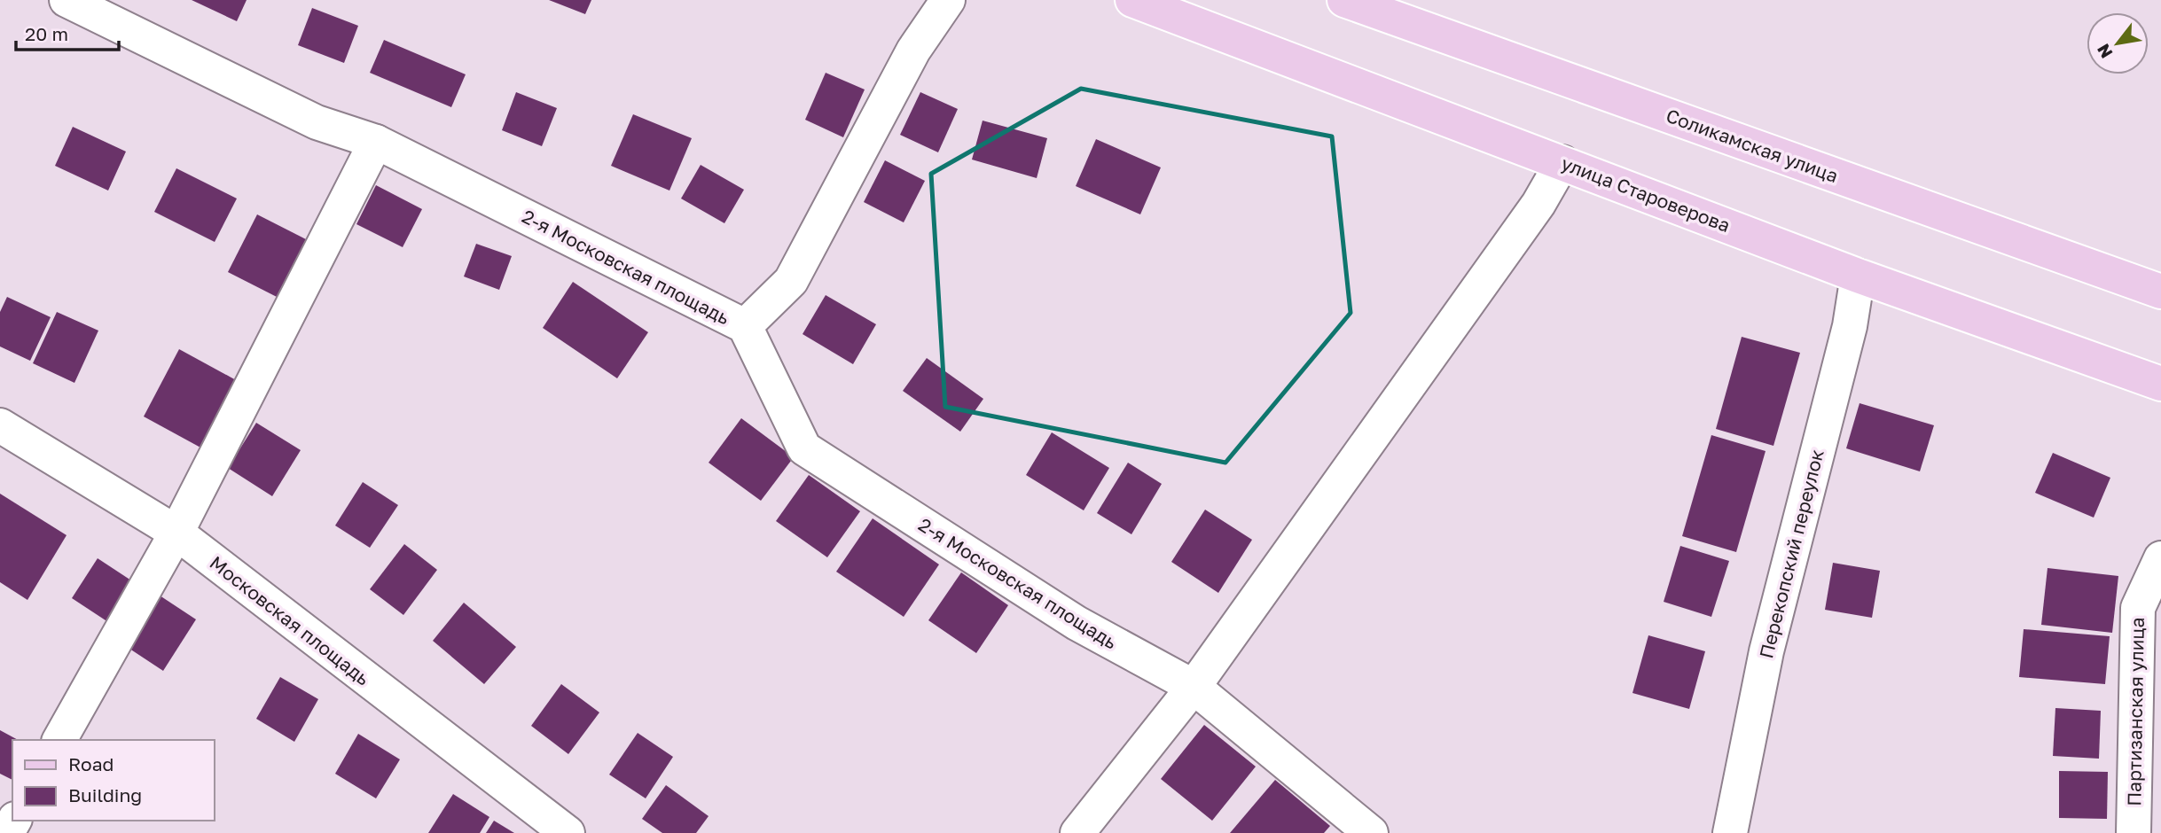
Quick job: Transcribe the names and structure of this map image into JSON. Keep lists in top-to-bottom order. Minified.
{"streets":{"main road":["Соликамская улица","улица Староверова"],"street":["2-я Московская площадь","Перекопский переулок","Московская площадь","Партизанская улица"]},"crossings":[["улица Староверова","Перекопский переулок"]],"legend":["Road","Building"],"scale_bar":"20 m","north":"bottom left"}
